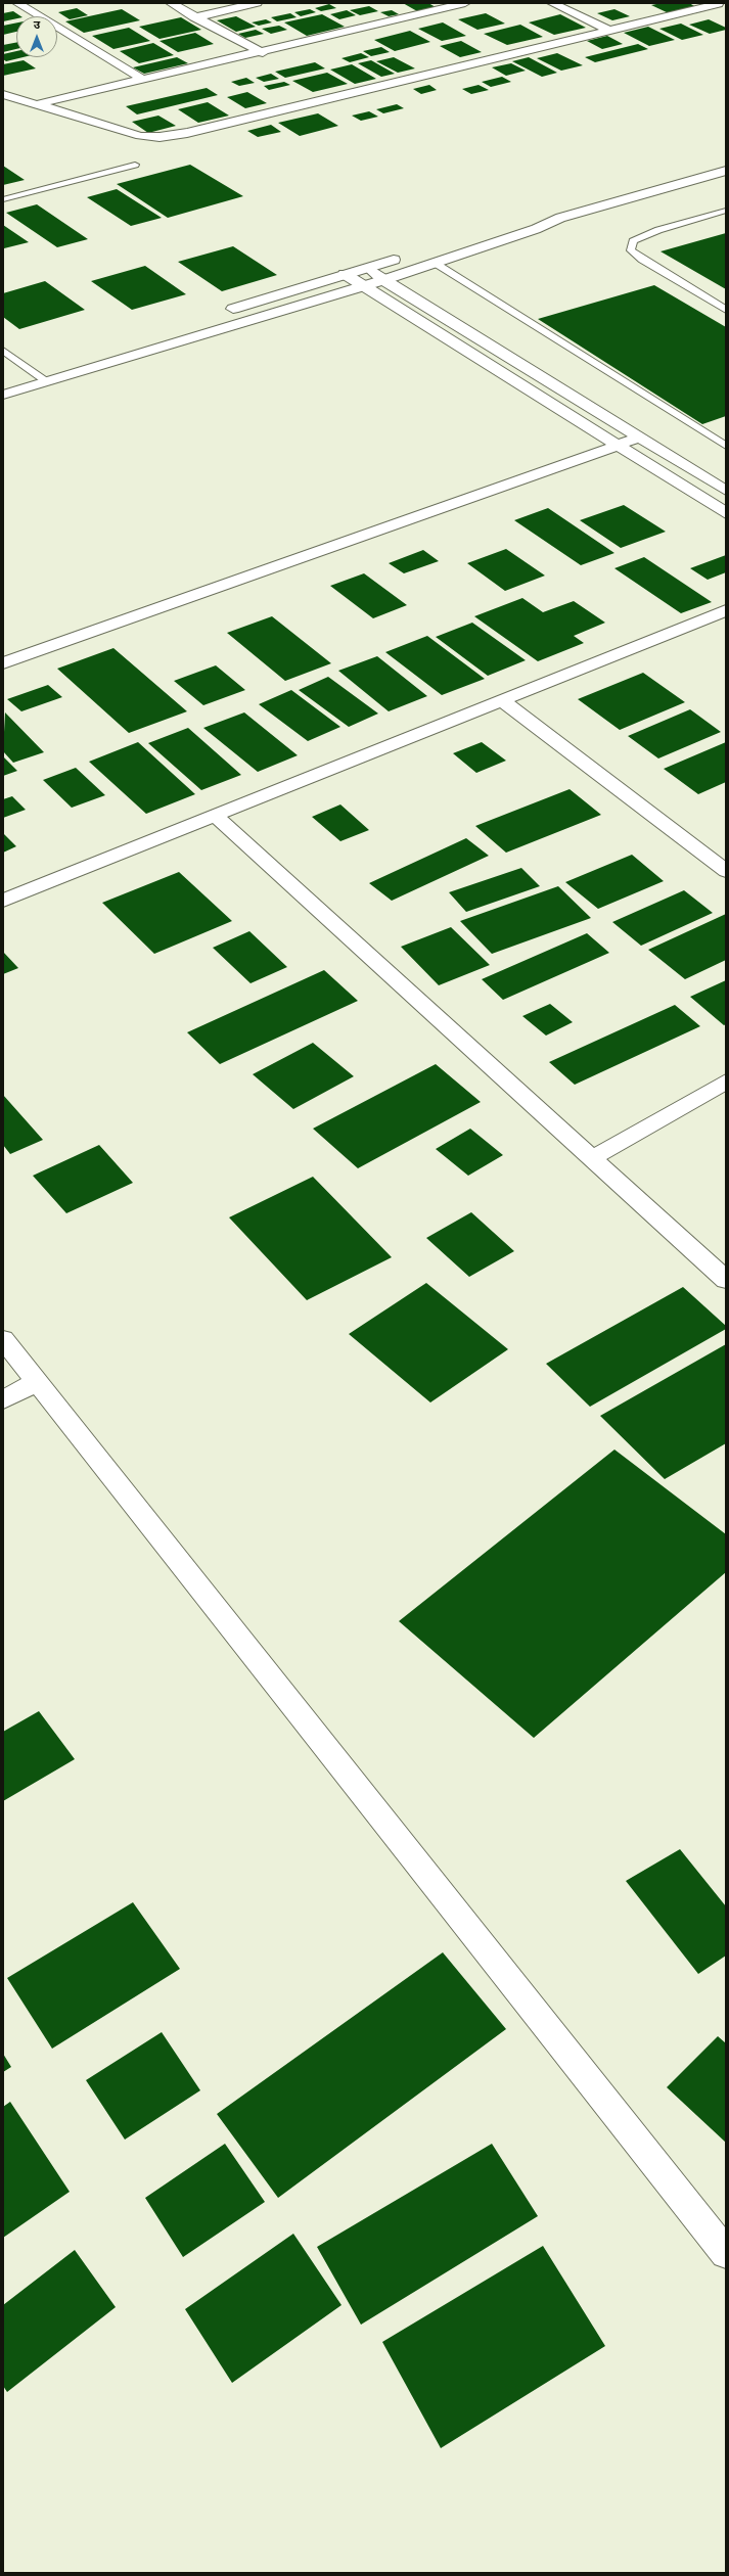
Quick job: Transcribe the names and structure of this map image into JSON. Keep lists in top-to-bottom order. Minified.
{"north":"top"}
